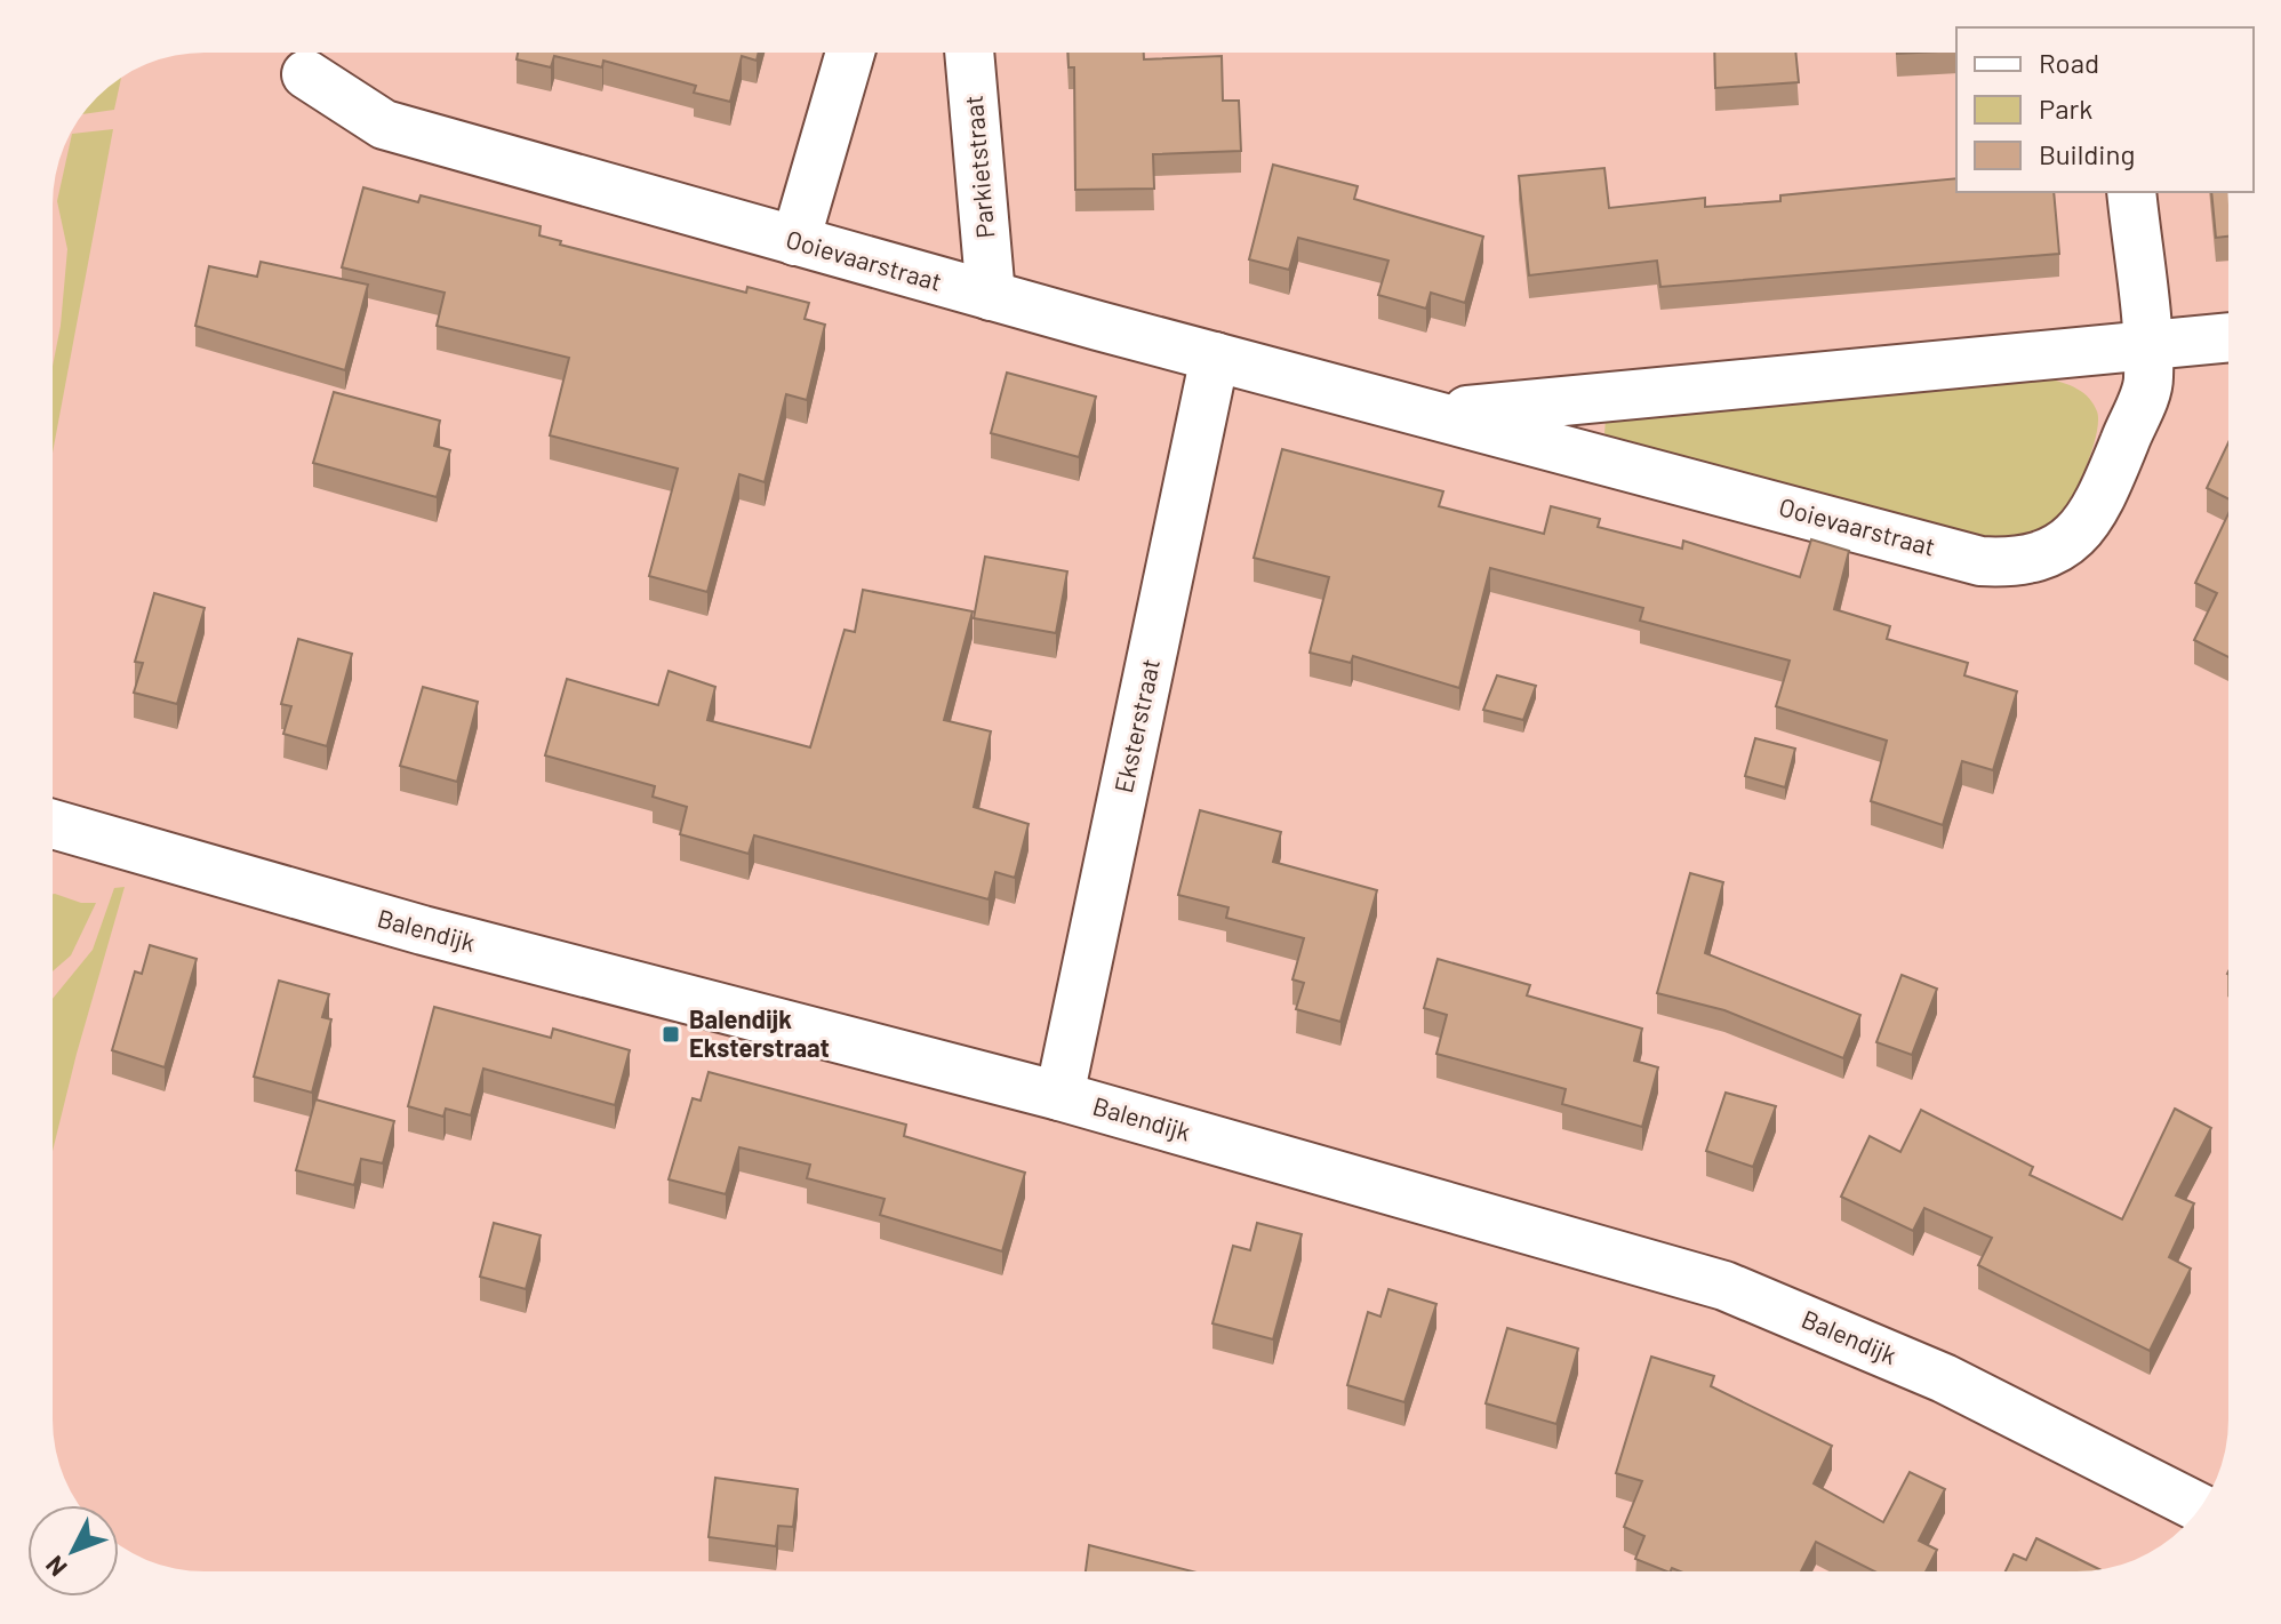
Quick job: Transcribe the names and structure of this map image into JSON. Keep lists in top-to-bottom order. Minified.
{"streets":{"street":["Parkietstraat","Ooievaarstraat","Eksterstraat","Balendijk"]},"crossings":[["Parkietstraat","Ooievaarstraat"],["Ooievaarstraat","Eksterstraat"],["Eksterstraat","Balendijk"]],"places":{"transit":["Balendijk Eksterstraat"]},"legend":["Road","Park","Building"],"north":"bottom left"}
